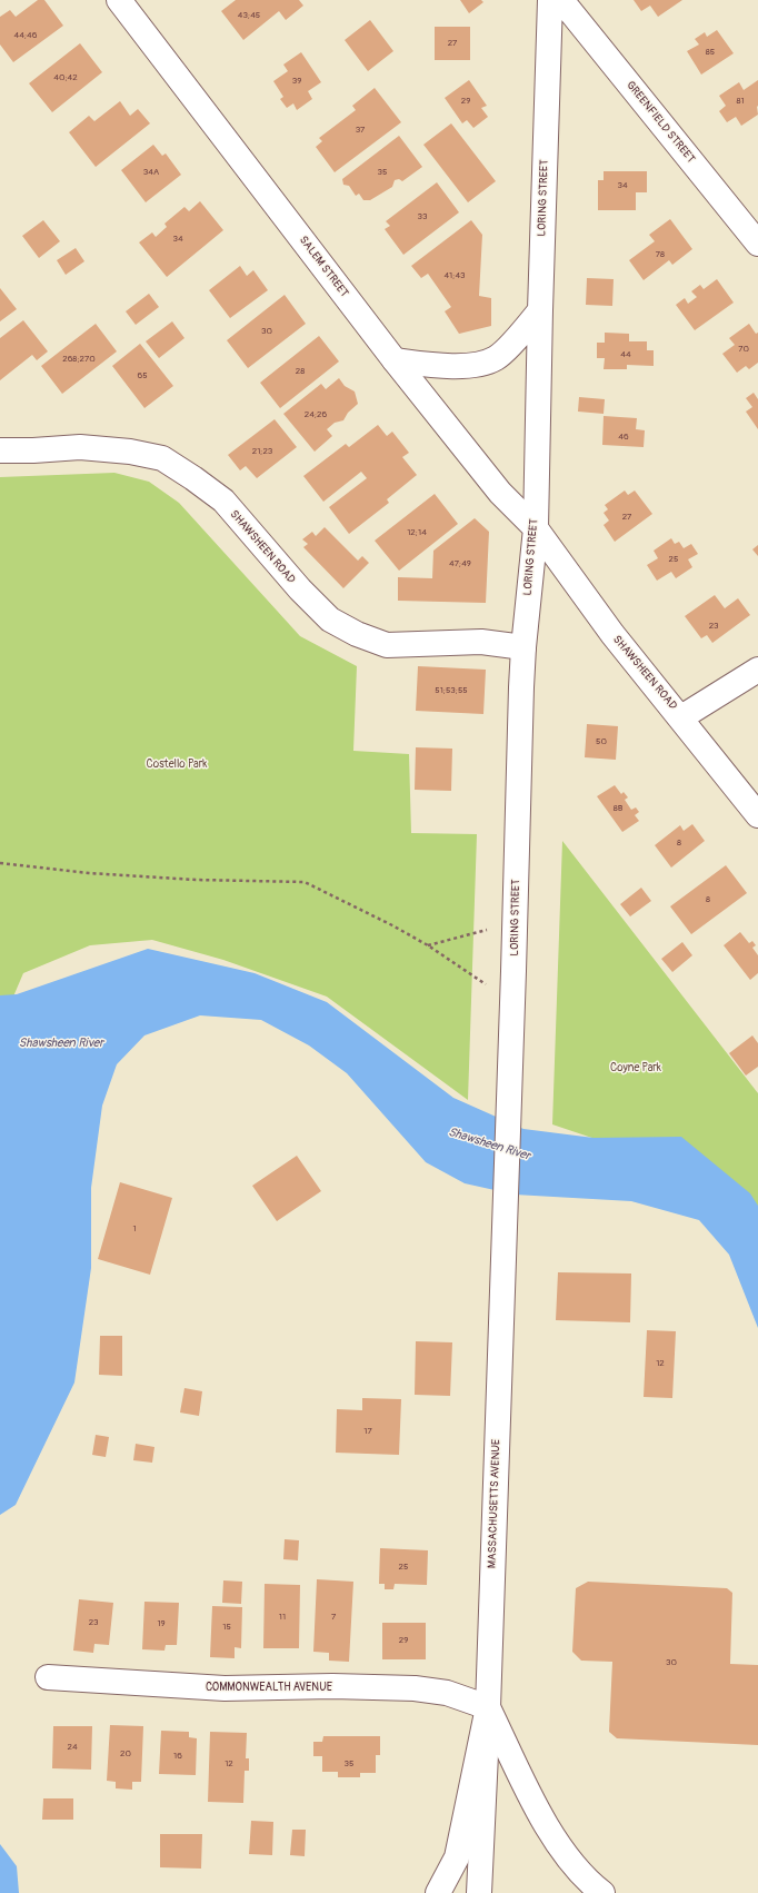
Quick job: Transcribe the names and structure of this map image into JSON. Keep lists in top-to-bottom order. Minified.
{"streets":{"main road":["GREENFIELD STREET","LORING STREET","SALEM STREET","SHAWSHEEN ROAD","MASSACHUSETTS AVENUE","COMMONWEALTH AVENUE"]},"crossings":[["LORING STREET","SALEM STREET"],["LORING STREET","SHAWSHEEN ROAD"],["LORING STREET","MASSACHUSETTS AVENUE"],["SALEM STREET","SHAWSHEEN ROAD"],["MASSACHUSETTS AVENUE","COMMONWEALTH AVENUE"]],"water":["Shawsheen River"],"parks":["Costello Park","Coyne Park"],"house_numbers":["43;45","44;46","27","85","40;42","39","29","81","37","34A","35","34","33","34","78","41;43","30","70","44","268;270","28","65","24;26","46","21;23","27","12;14","25","47;49","23","51;53;55","50","8B","8","8","1","12","17","25","11","7","23","19","15","29","30","24","20","16","12","35"]}
